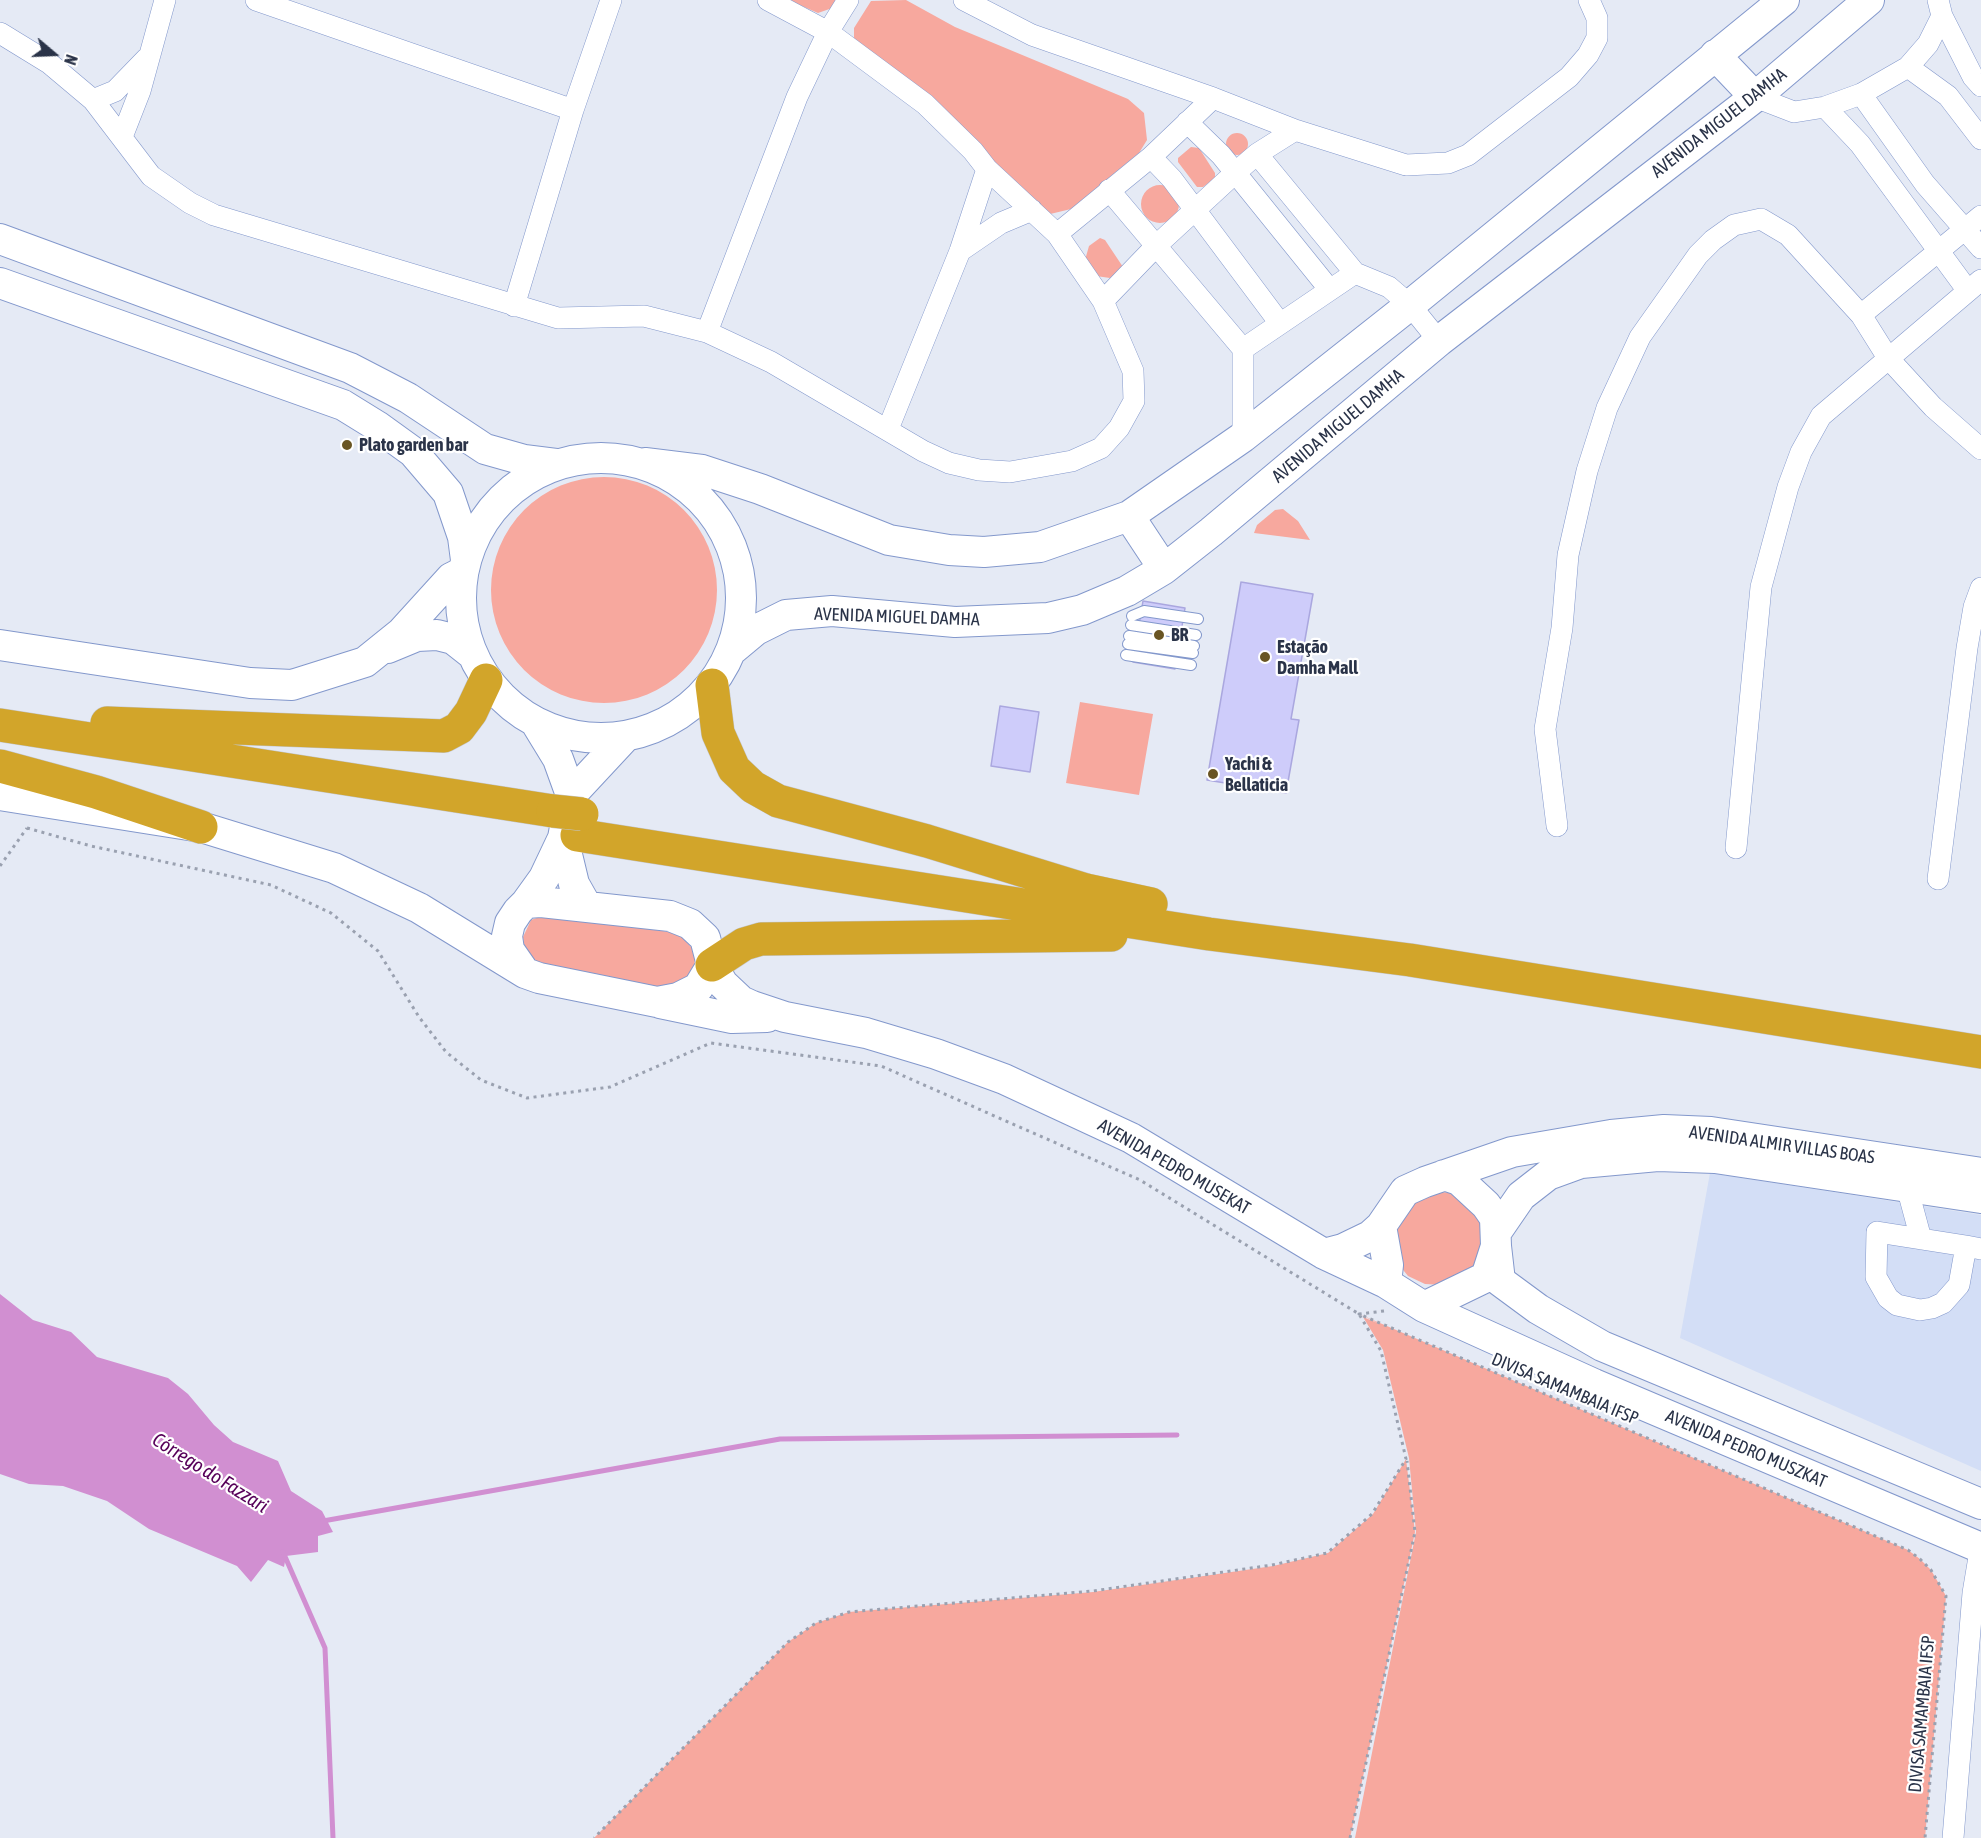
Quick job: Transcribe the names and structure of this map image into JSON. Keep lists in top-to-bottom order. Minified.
{"streets":{"street":["AVENIDA MIGUEL DAMHA","AVENIDA ALMIR VILLAS BOAS","AVENIDA PEDRO MUSEKAT","AVENIDA PEDRO MUSZKAT"],"path":["DIVISA SAMAMBAIA IFSP"]},"crossings":[["AVENIDA ALMIR VILLAS BOAS","AVENIDA PEDRO MUSEKAT"],["AVENIDA PEDRO MUSEKAT","DIVISA SAMAMBAIA IFSP"],["AVENIDA PEDRO MUSEKAT","AVENIDA PEDRO MUSZKAT"]],"water":["Córrego do Fazzari"],"places":["Plato garden bar","BR","Estação Damha Mall","Yachi & Bellaticia"],"north":"right"}
